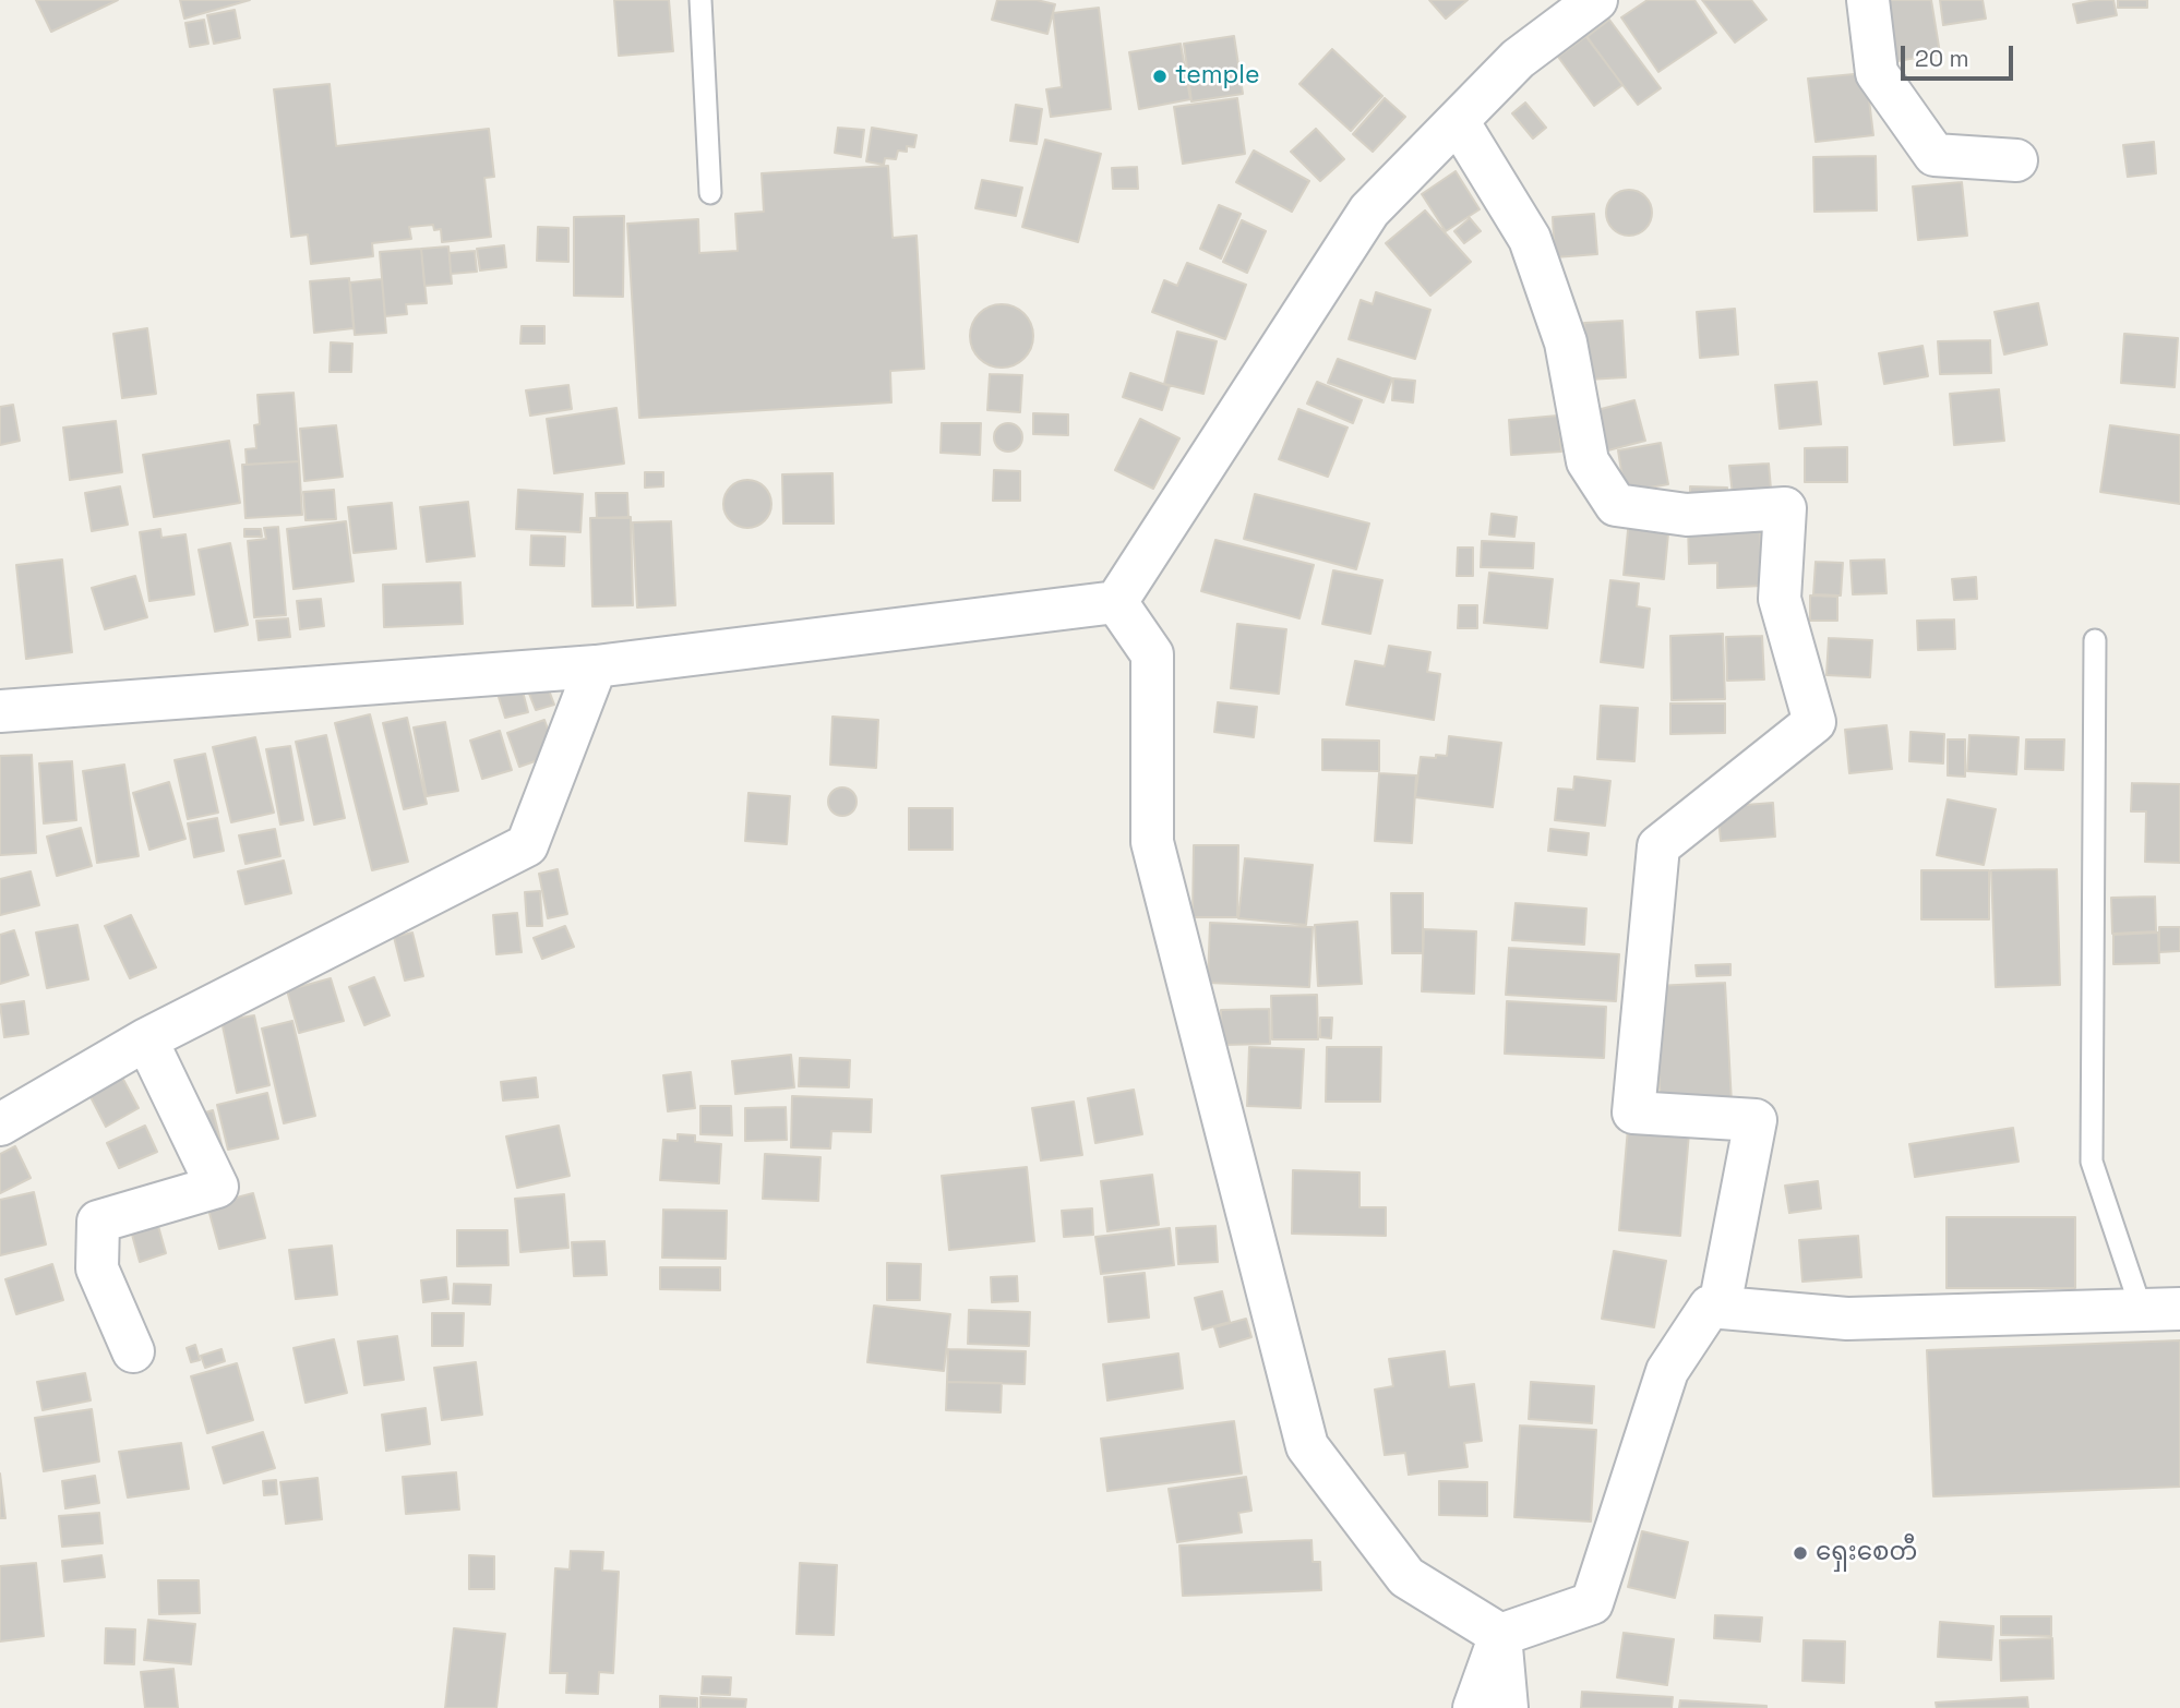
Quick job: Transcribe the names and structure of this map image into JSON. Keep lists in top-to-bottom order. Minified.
{"places":["temple","ရှေးစေတီ"],"scale_bar":"20 m"}
